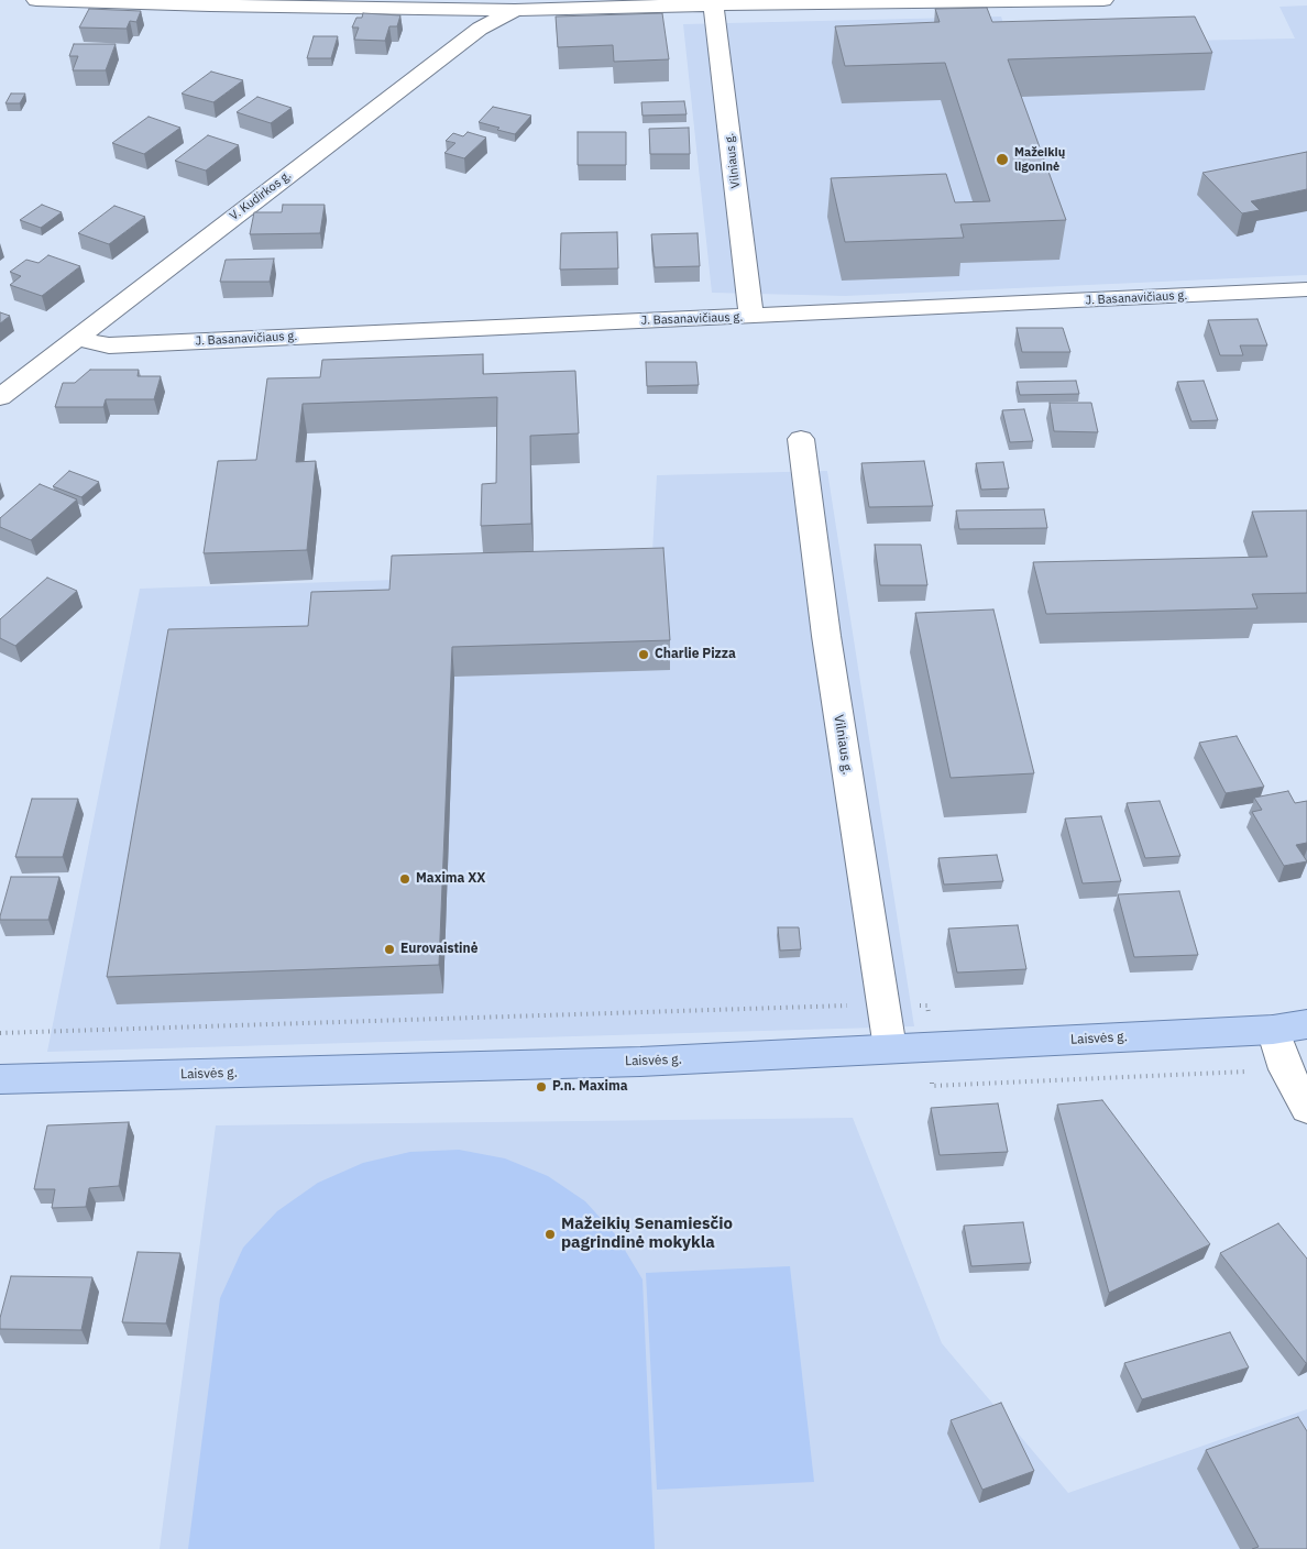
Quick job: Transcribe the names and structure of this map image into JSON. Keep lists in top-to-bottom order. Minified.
{"streets":{"main road":["Laisvės g."],"street":["Vilniaus g.","V. Kudirkos g.","J. Basanavičiaus g."]},"crossings":[["Vilniaus g.","J. Basanavičiaus g."],["Vilniaus g.","Laisvės g."],["V. Kudirkos g.","J. Basanavičiaus g."]],"places":["Mažeikių ligoninė","Charlie Pizza","Maxima XX","Eurovaistinė","P.n. Maxima","Mažeikių Senamiesčio pagrindinė mokykla"]}
